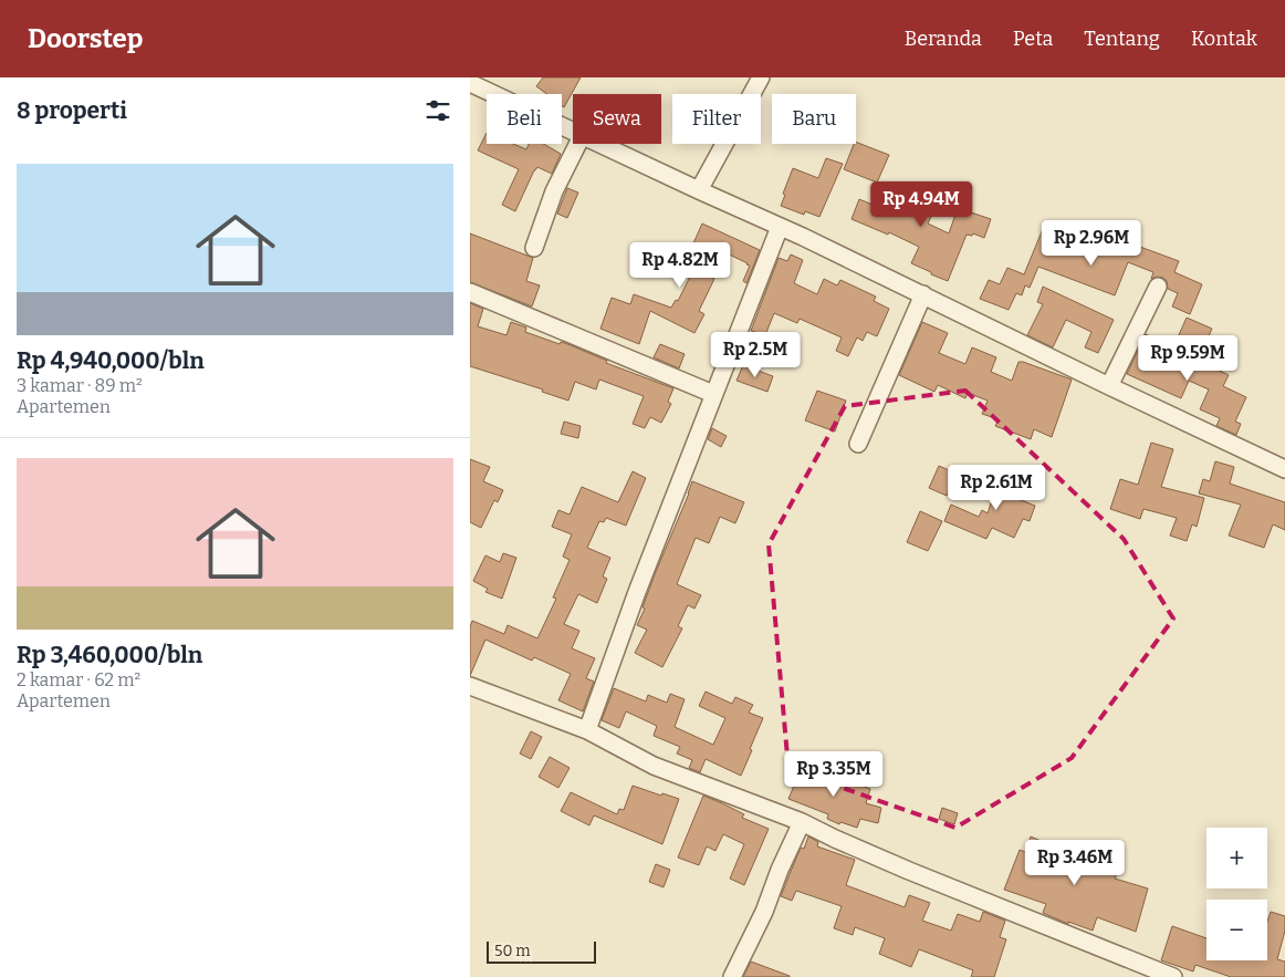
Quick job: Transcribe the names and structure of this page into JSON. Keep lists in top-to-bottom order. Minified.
{"scale_bar":"50 m","page":{"header":"Doorstep","nav":["Beranda","Peta","Tentang","Kontak"],"heading":"8 properti","chip":["Beli","Sewa","Filter","Baru"],"list":[{"name":"Rp 4,940,000/bln","note":"3 kamar · 89 m² · Apartemen"},{"name":"Rp 3,460,000/bln","note":"2 kamar · 62 m² · Apartemen"}],"price":["Rp 4.94M","Rp 2.96M","Rp 4.82M","Rp 2.5M","Rp 9.59M","Rp 2.61M","Rp 3.35M","Rp 3.46M"],"map_buttons":["+","−"],"scale":"50 m"}}
